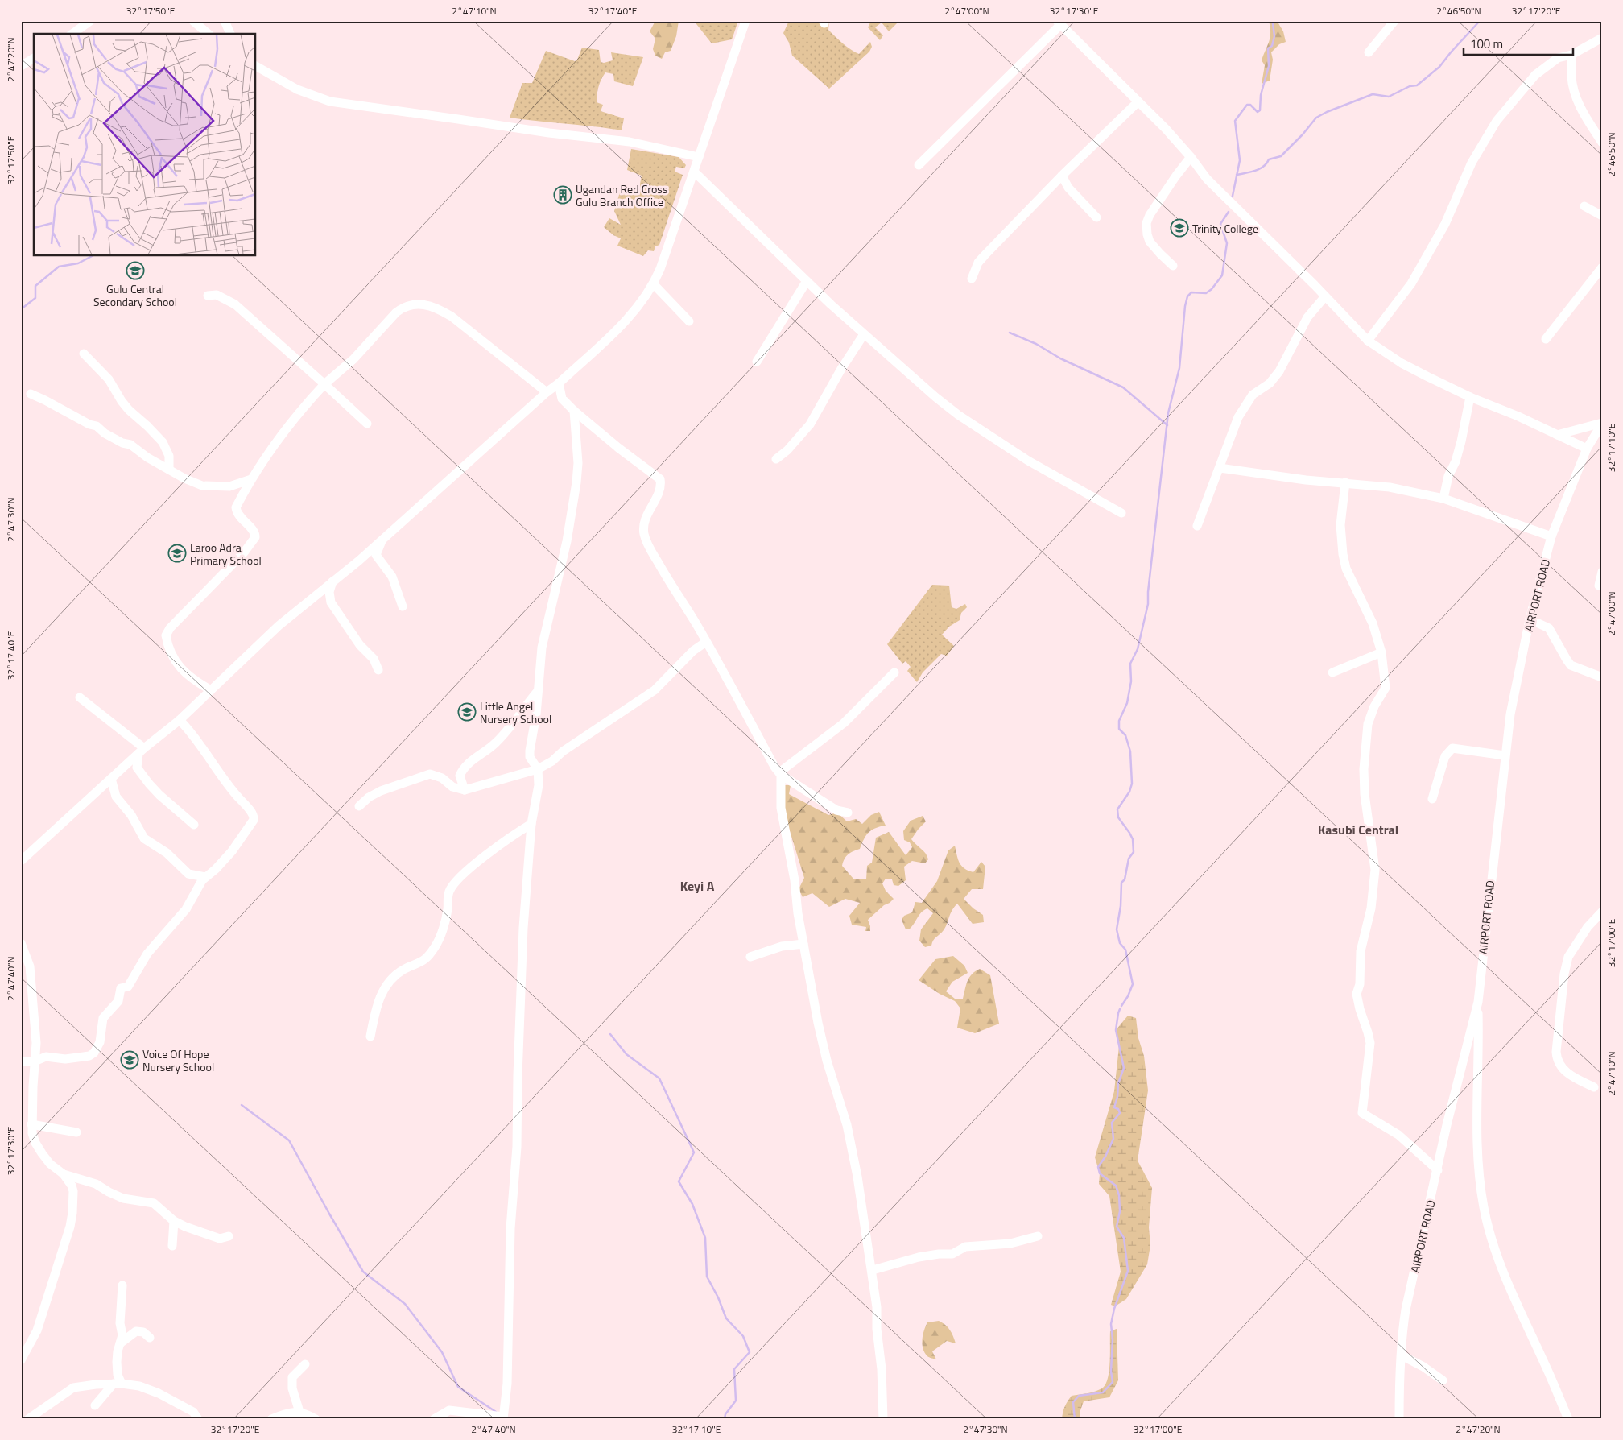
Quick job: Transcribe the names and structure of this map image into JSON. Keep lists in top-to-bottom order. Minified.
{"streets":{"street":["AIRPORT ROAD"]},"districts":["Kasubi Central","Keyi A"],"places":{"building":["Ugandan Red Cross Gulu Branch Office"],"school or university":["Trinity College","Gulu Central Secondary School","Laroo Adra Primary School","Little Angel Nursery School","Voice Of Hope Nursery School"]},"scale_bar":"100 m","coordinates":["32°17'50\"E","2°47'10\"N","32°17'40\"E","2°47'00\"N","32°17'30\"E","2°46'50\"N","32°17'20\"E","2°47'20\"N","32°17'10\"E","2°47'30\"N","32°17'00\"E","2°47'40\"N"]}
